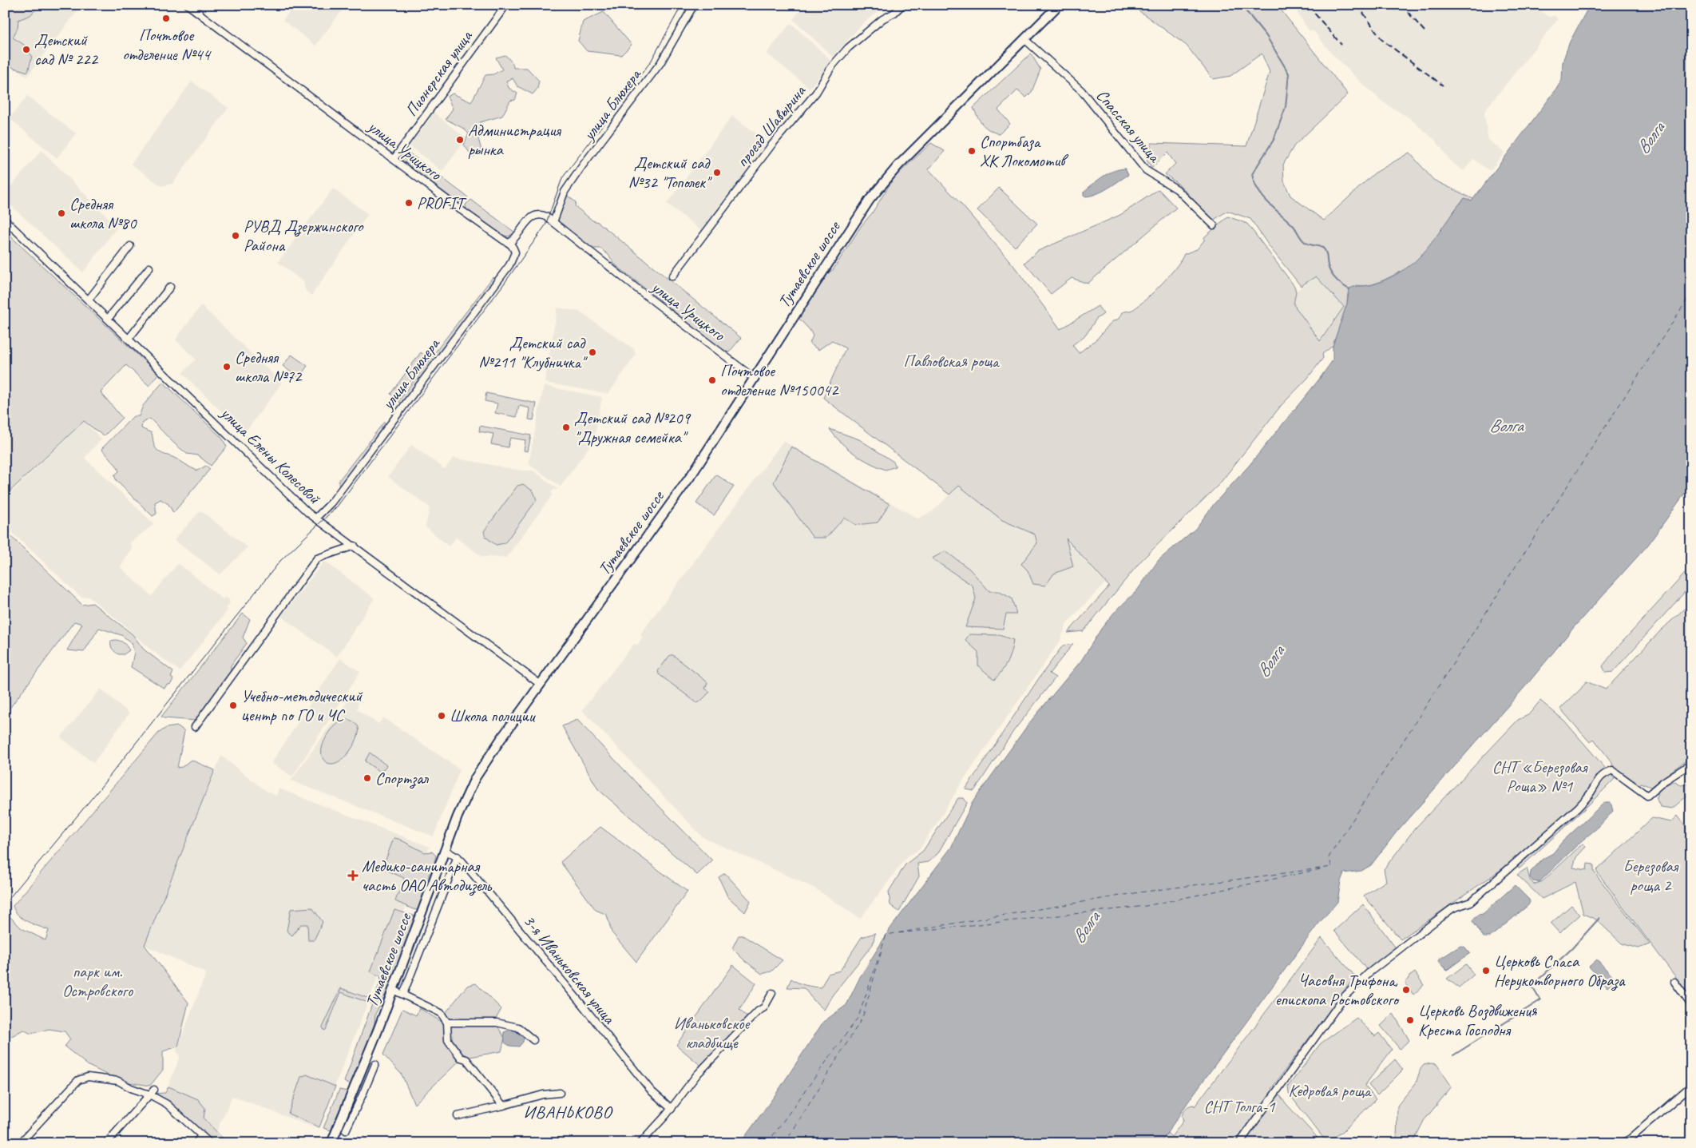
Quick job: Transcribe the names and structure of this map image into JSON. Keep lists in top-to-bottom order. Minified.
{"streets":{"main road":["Тутаевское шоссе"],"street":["Пионерская улица","улица Блюхера","Спасская улица","проезд Шавырина","улица Урицкого","улица Елены Колесовой","3-я Иваньковская улица"]},"crossings":[["Пионерская улица","улица Урицкого"],["улица Блюхера","улица Урицкого"],["улица Блюхера","улица Елены Колесовой"],["Спасская улица","Тутаевское шоссе"],["улица Урицкого","Тутаевское шоссе"],["Тутаевское шоссе","улица Елены Колесовой"],["Тутаевское шоссе","3-я Иваньковская улица"]],"districts":["ИВАНЬКОВО"],"water":["Волга"],"parks":["Павловская роща","СНТ «Березовая Роща» №1","Березовая роща 2","парк им. Островского","Иваньковское кладбище","Кедровая роща","СНТ Толга-1"],"places":{"other":["Почтовое отделение №44","Детский сад № 222","Администрация рынка","Спортбаза ХК Локомотив","Детский сад №32 \"Тополек\"","PROFIT","Средняя школа №80","РУВД Дзержинского Района","Детский сад №211 \"Клубничка\"","Средняя школа №72","Почтовое отделение №150042","Детский сад №209 \"Дружная семейка\"","Учебно-методический центр по ГО и ЧС","Школа полиции","Спортзал","Церковь Спаса Нерукотворного Образа","Часовня Трифона, епископа Ростовского","Церковь Воздвижения Креста Господня"],"health":["Медико-санитарная часть ОАО Автодизель"]}}
